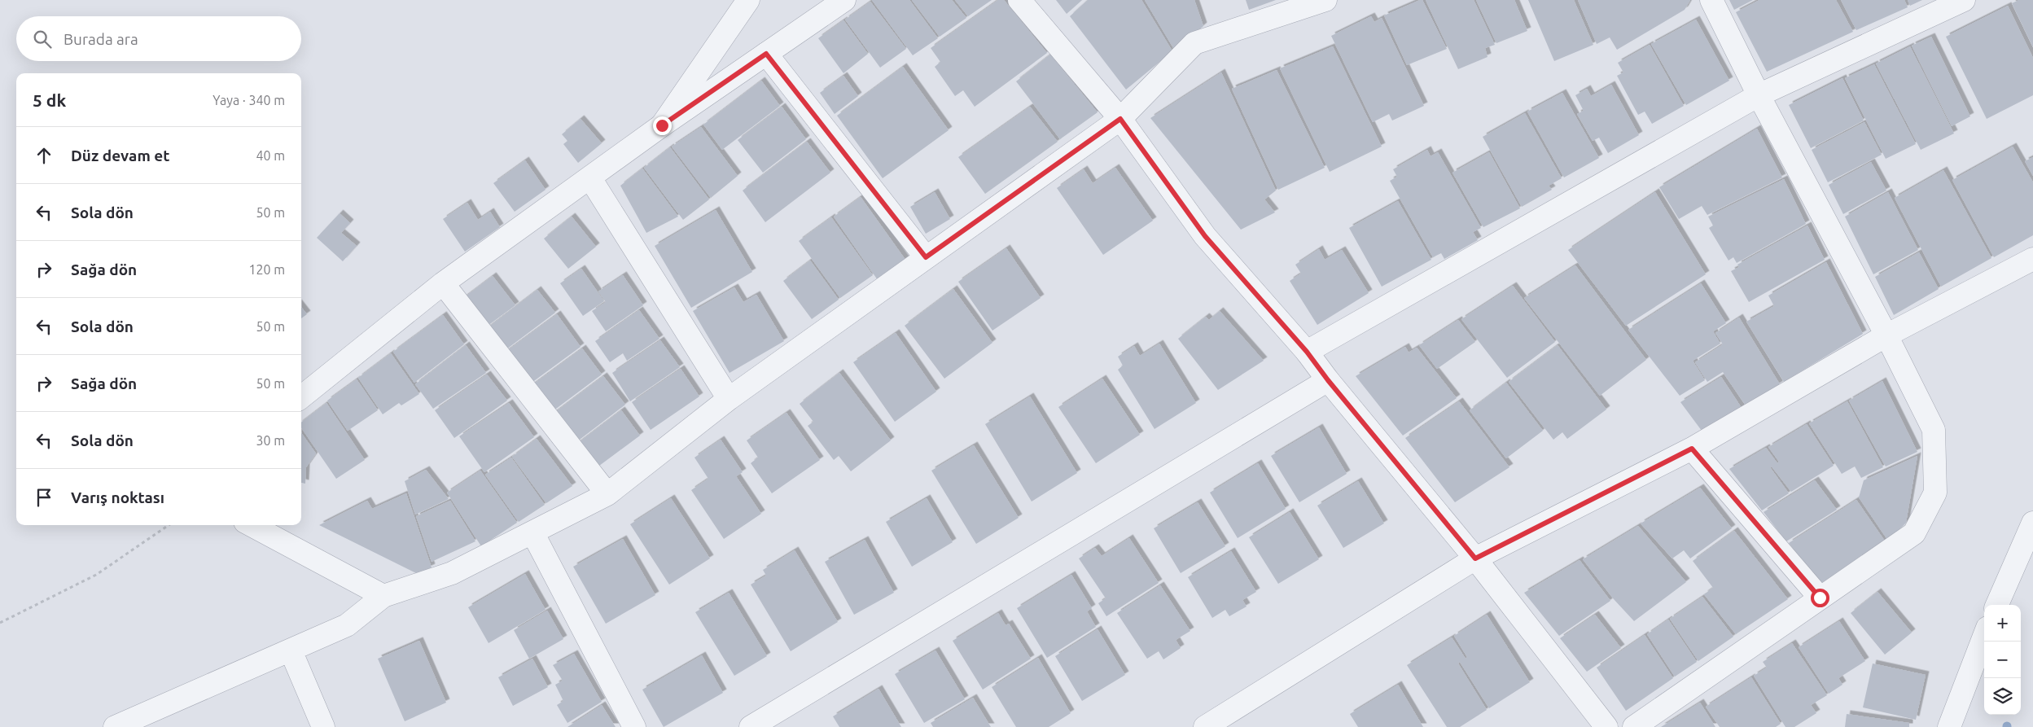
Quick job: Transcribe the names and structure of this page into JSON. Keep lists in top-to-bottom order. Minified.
{"page":{"search":"Burada ara","heading":["5 dk","Yaya · 340 m"],"list":[["Düz devam et","40 m"],["Sola dön","50 m"],["Sağa dön","120 m"],["Sola dön","50 m"],["Sağa dön","50 m"],["Sola dön","30 m"],"Varış noktası"],"map_buttons":["+","−"]}}
